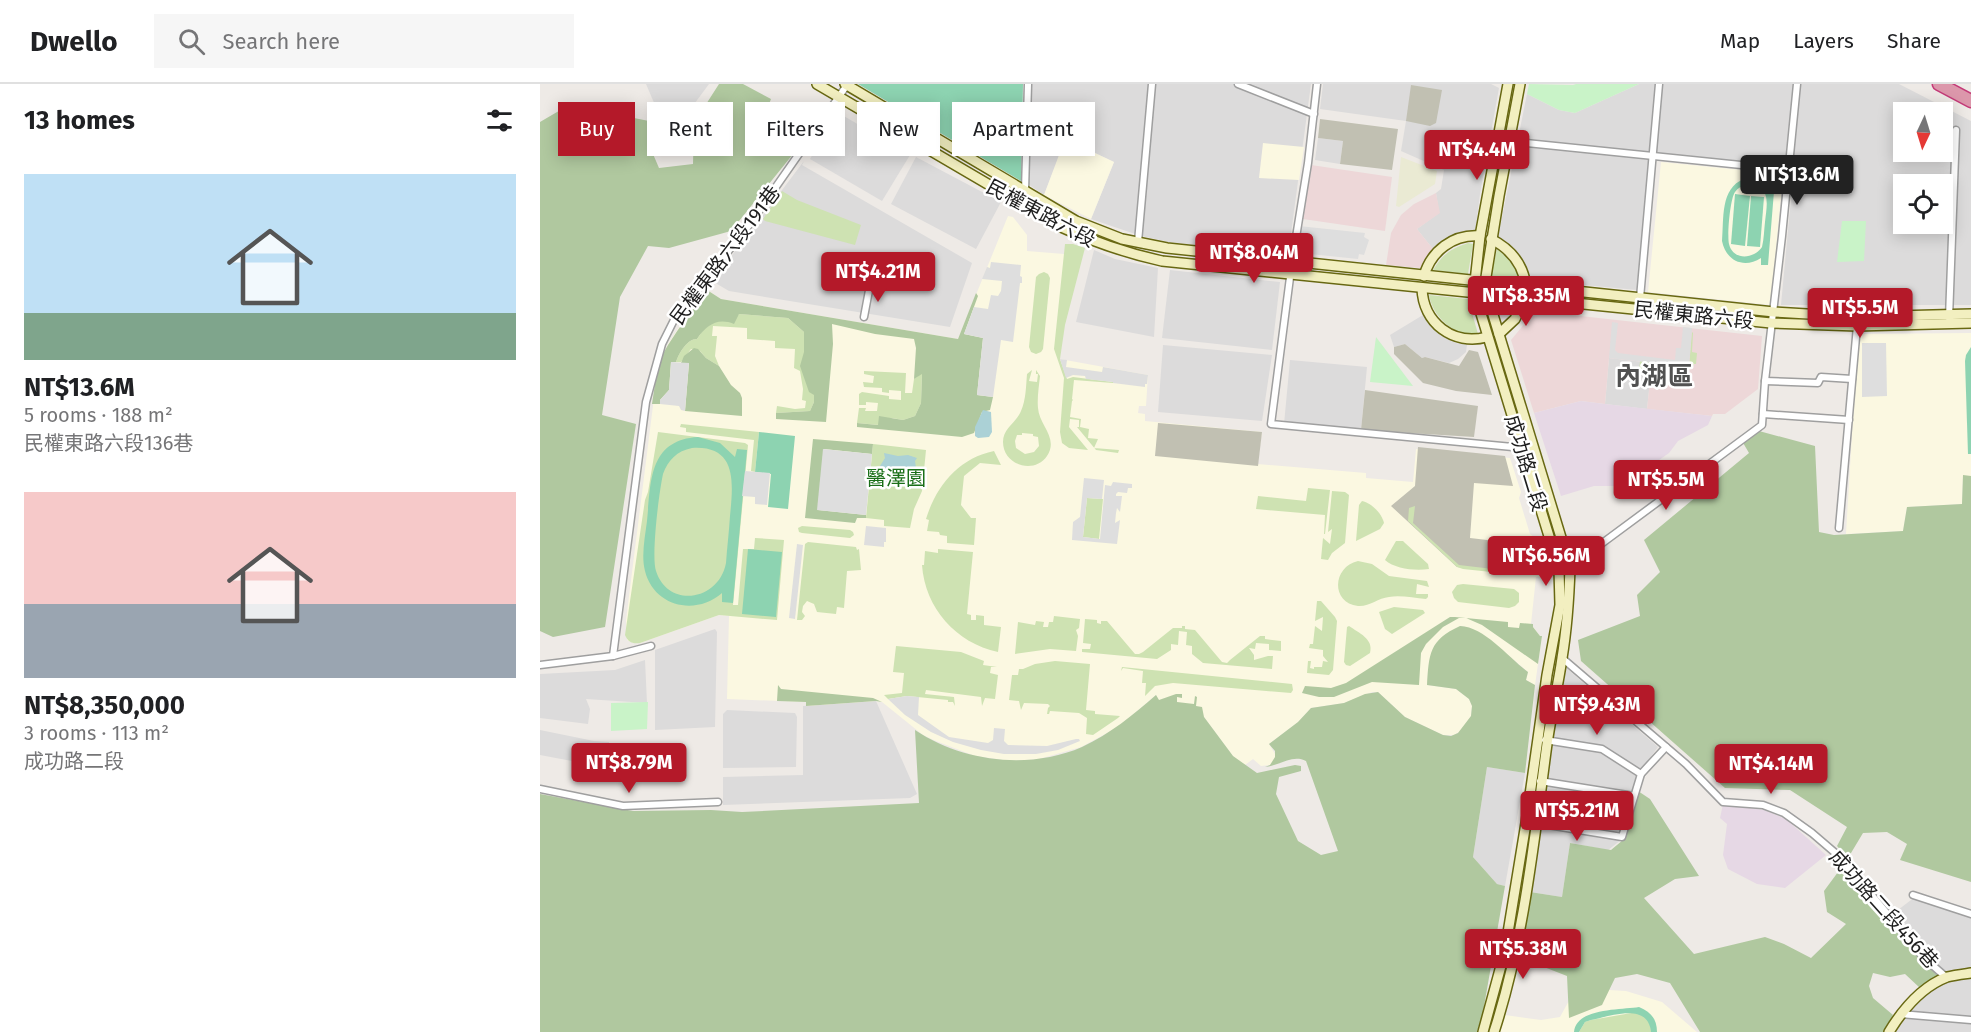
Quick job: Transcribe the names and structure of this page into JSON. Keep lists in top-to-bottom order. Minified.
{"streets":{"main road":["民權東路六段","成功路二段"],"street":["民權東路六段191巷","成功路二段456巷"]},"crossings":[["民權東路六段","民權東路六段191巷"],["民權東路六段","成功路二段"],["成功路二段","成功路二段456巷"]],"districts":["內湖區"],"parks":["醫澤園"],"north":"bottom","page":{"header":"Dwello","search":"Search here","nav":["Map","Layers","Share"],"heading":"13 homes","chip":["Buy","Rent","Filters","New","Apartment"],"price":["NT$4.4M","NT$13.6M","NT$8.04M","NT$4.21M","NT$8.35M","NT$5.5M","NT$5.5M","NT$6.56M","NT$9.43M","NT$8.79M","NT$4.14M","NT$5.21M","NT$5.38M"],"list":[{"name":"NT$13.6M","note":"5 rooms · 188 m² · 民權東路六段136巷"},{"name":"NT$8,350,000","note":"3 rooms · 113 m² · 成功路二段"}]}}
